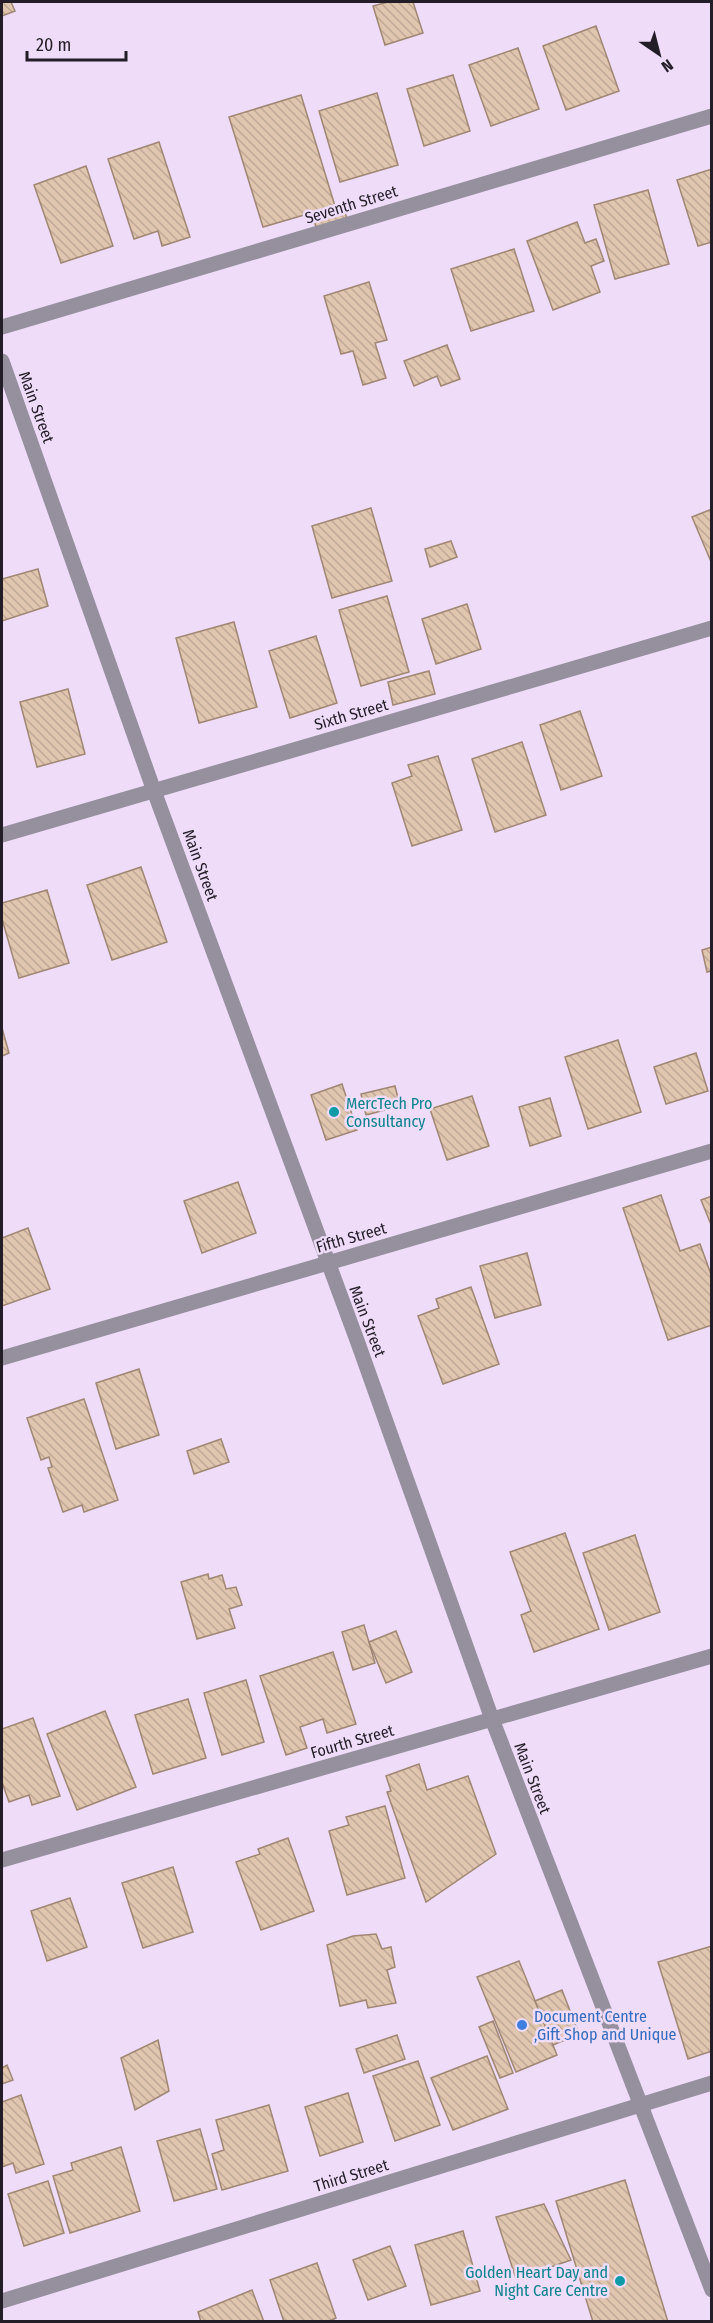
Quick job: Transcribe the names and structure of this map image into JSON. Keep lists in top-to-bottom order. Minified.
{"streets":{"street":["Seventh Street","Main Street","Sixth Street","Fifth Street","Fourth Street","Third Street"]},"crossings":[["Main Street","Sixth Street"],["Main Street","Fifth Street"],["Main Street","Fourth Street"],["Main Street","Third Street"]],"places":["MercTech Pro Consultancy","Document Centre ,Gift Shop and Unique","Golden Heart Day and Night Care Centre"],"scale_bar":"20 m","north":"bottom right"}
